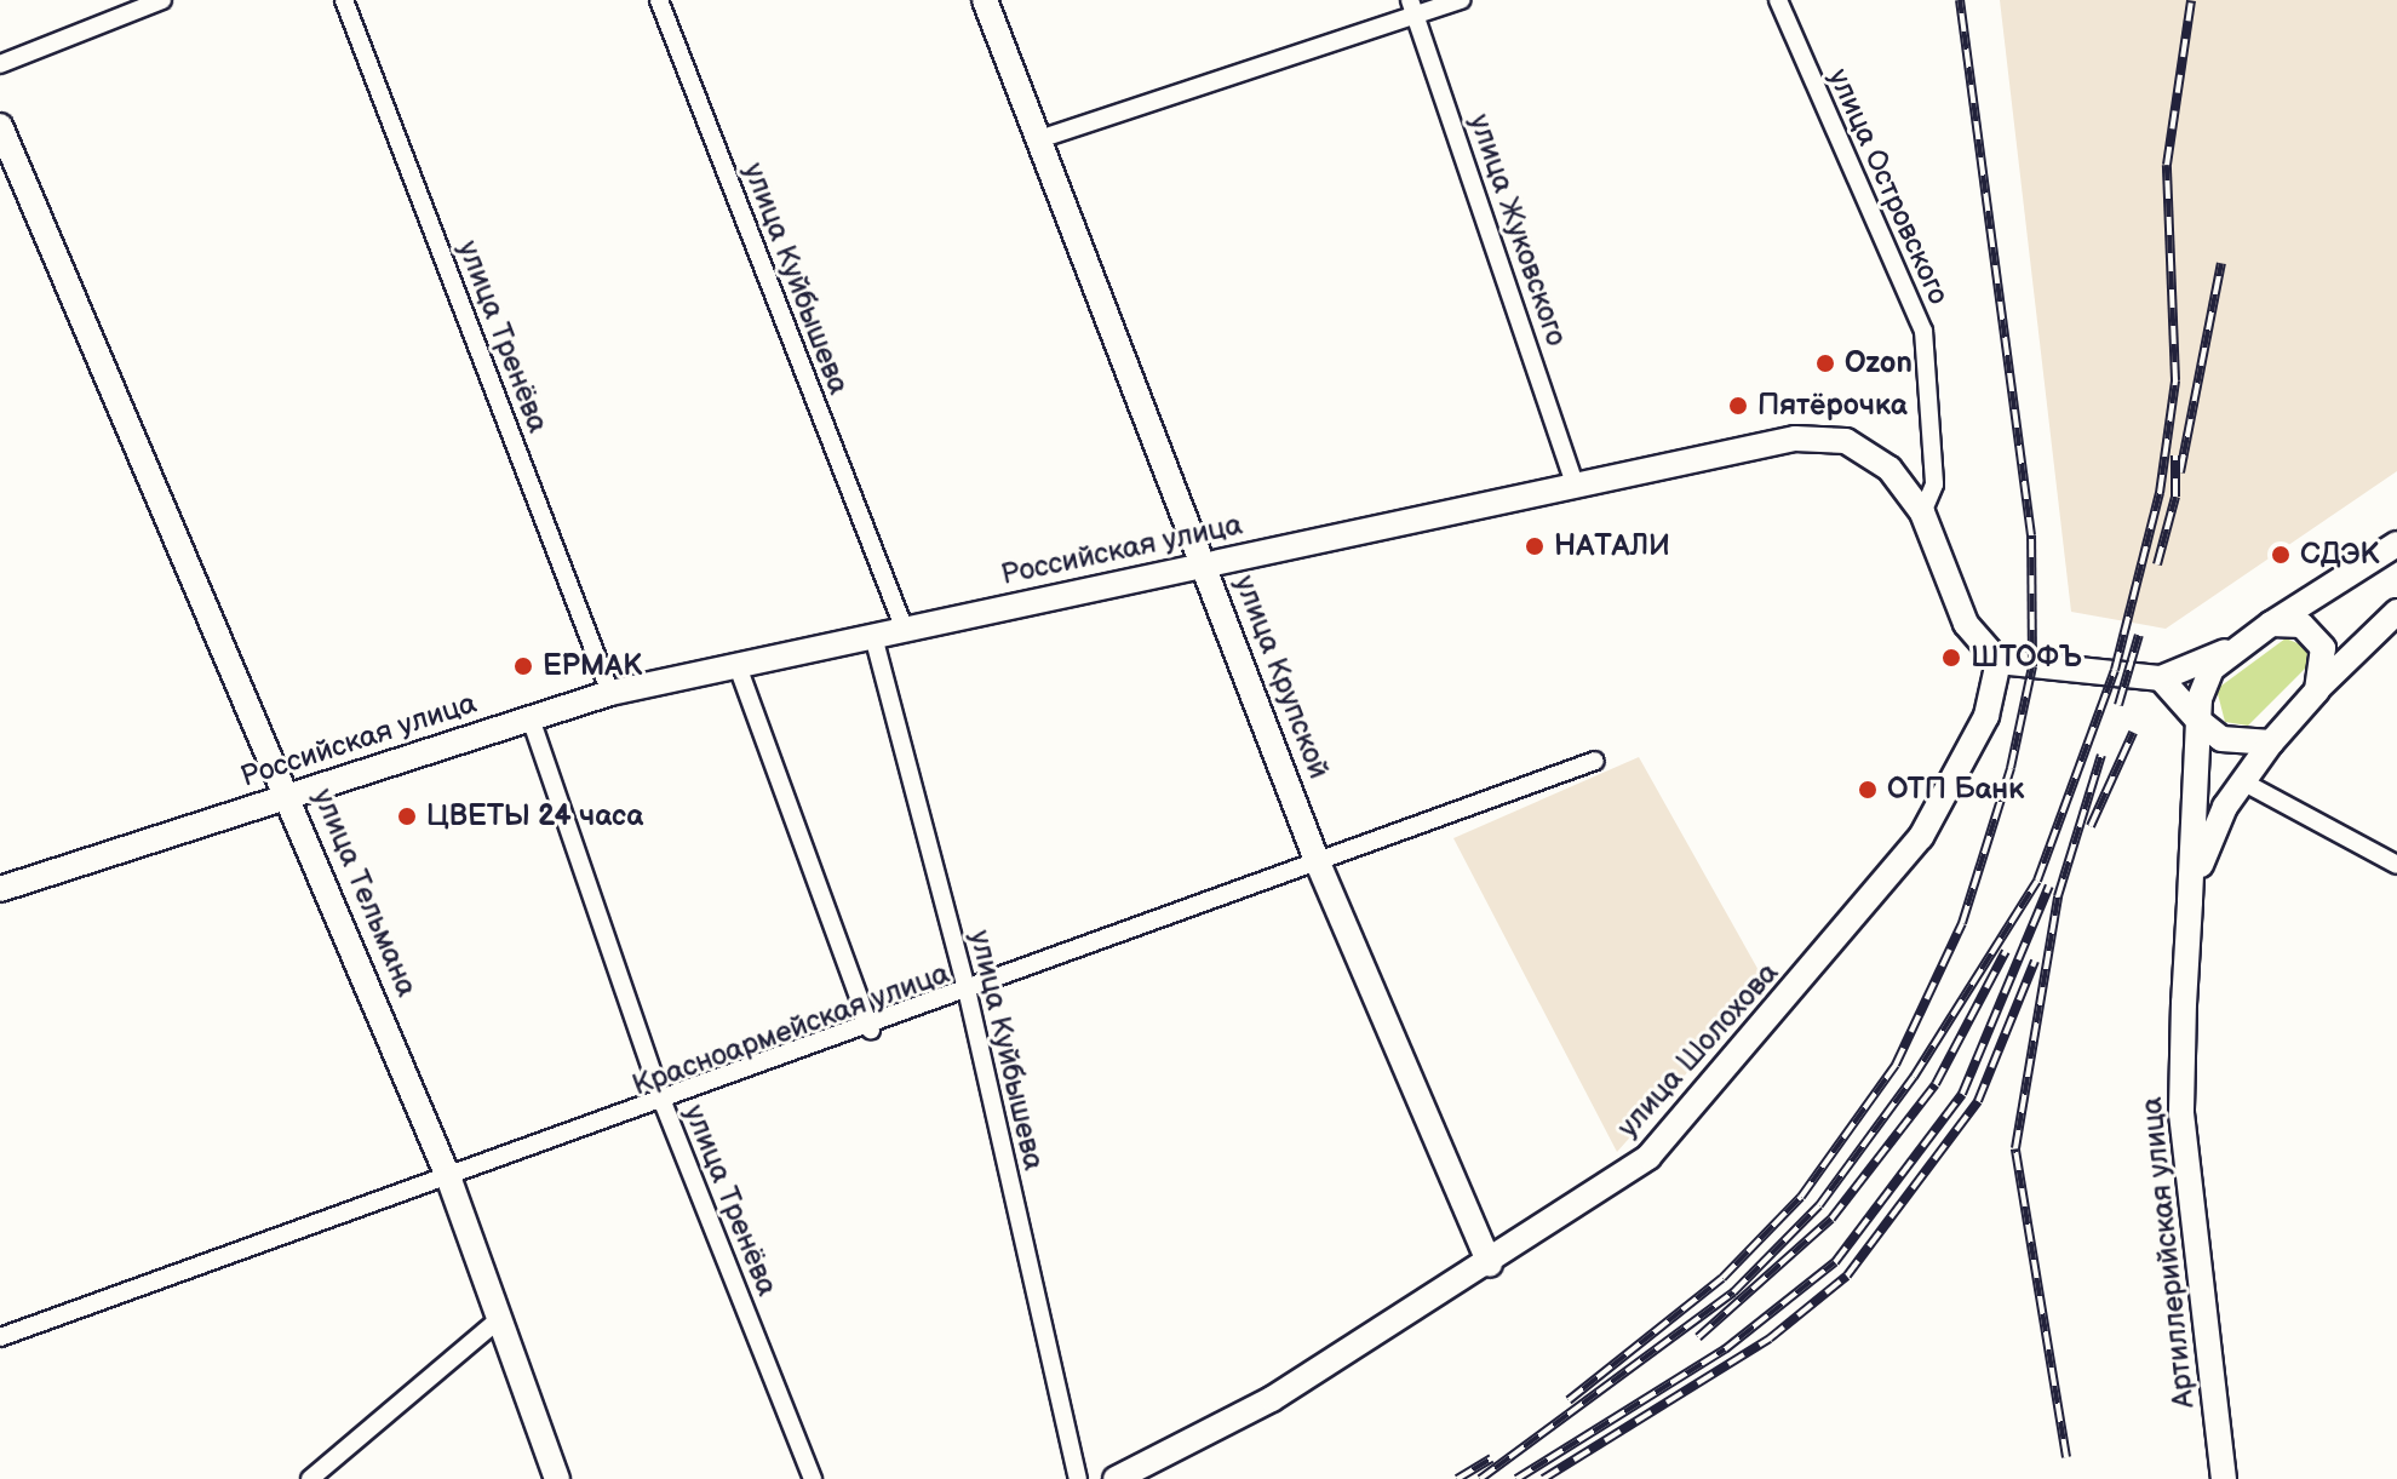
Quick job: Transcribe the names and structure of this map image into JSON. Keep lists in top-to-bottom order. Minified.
{"streets":{"main road":["Российская улица","улица Крупской","улица Тельмана","улица Шолохова","Артиллерийская улица"],"street":["улица Островского","улица Жуковского","улица Куйбышева","улица Тренёва","Красноармейская улица"]},"crossings":[["улица Островского","Российская улица"],["улица Жуковского","Российская улица"],["улица Куйбышева","Российская улица"],["улица Куйбышева","Красноармейская улица"],["улица Тренёва","Российская улица"],["улица Тренёва","Красноармейская улица"],["Российская улица","улица Крупской"],["Российская улица","улица Тельмана"],["Российская улица","улица Шолохова"],["улица Крупской","Красноармейская улица"],["улица Крупской","улица Шолохова"],["улица Тельмана","Красноармейская улица"]],"places":["Ozon","Пятёрочка","НАТАЛИ","СДЭК","ШТОФЪ","ЕРМАК","ОТП Банк","ЦВЕТЫ 24 часа"]}
